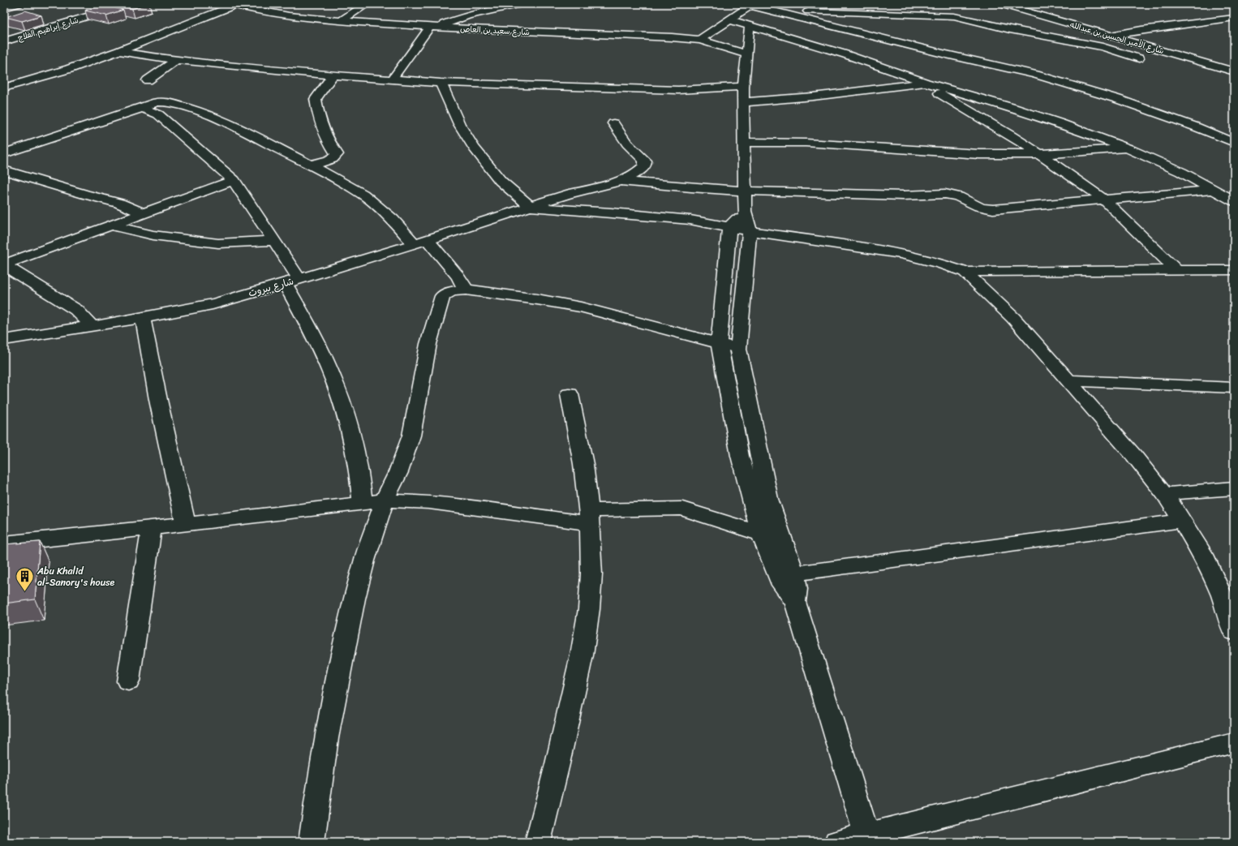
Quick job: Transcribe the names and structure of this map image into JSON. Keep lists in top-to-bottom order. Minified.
{"streets":{"street":["شارع إبراهيم الفلاح","شارع سعيد بن العاص","شارع الأمير الحسين بن عبدالله","شارع بيروت"]},"places":{"building":["Abu Khalid al-Sanory's house"]}}
